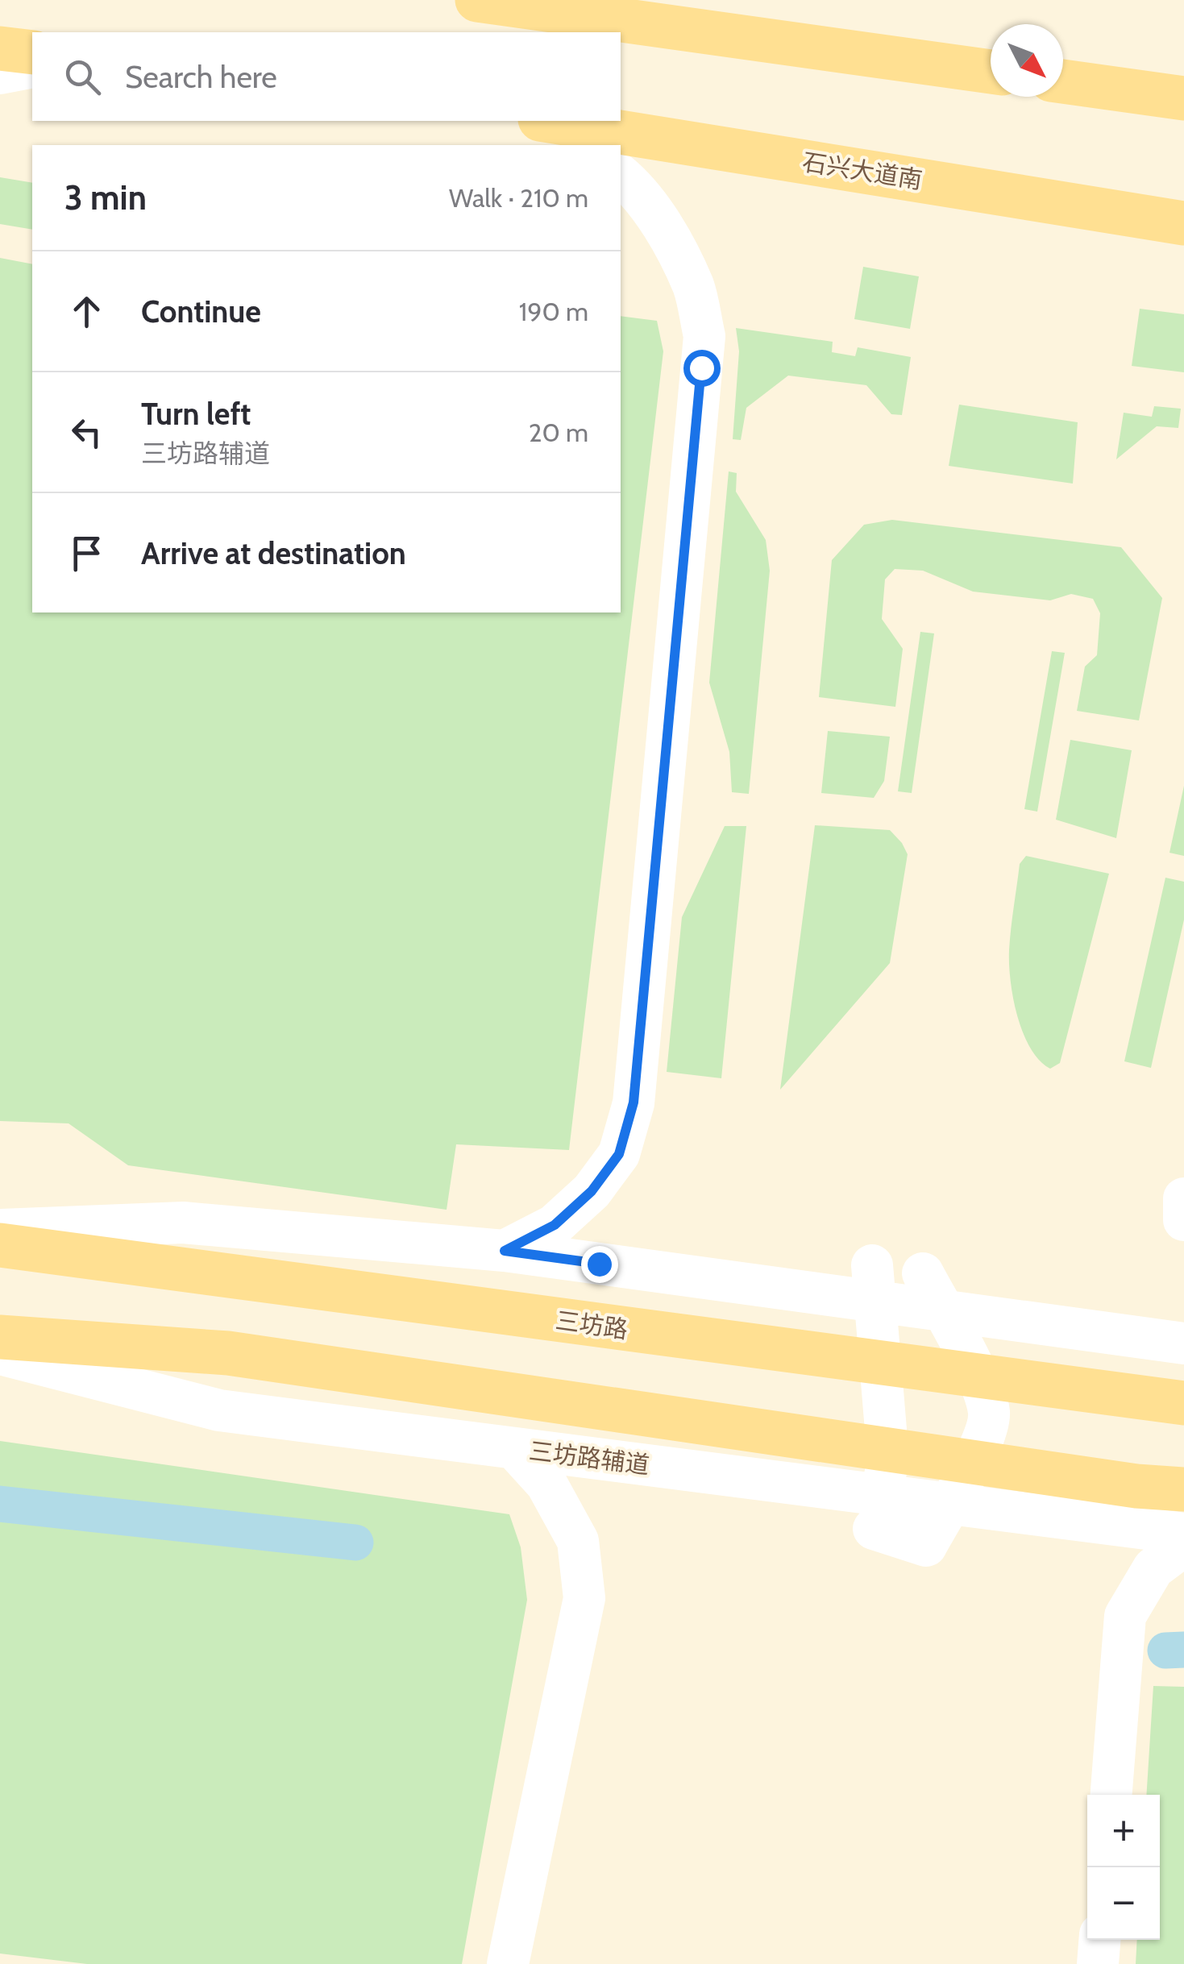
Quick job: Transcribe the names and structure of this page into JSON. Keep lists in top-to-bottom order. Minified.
{"streets":{"main road":["石兴大道南","三坊路"],"street":["三坊路辅道"]},"north":"bottom right","page":{"search":"Search here","heading":["3 min","Walk · 210 m"],"list":[["Continue","190 m"],["Turn left","三坊路辅道","20 m"],"Arrive at destination"],"map_buttons":["+","−"]}}
